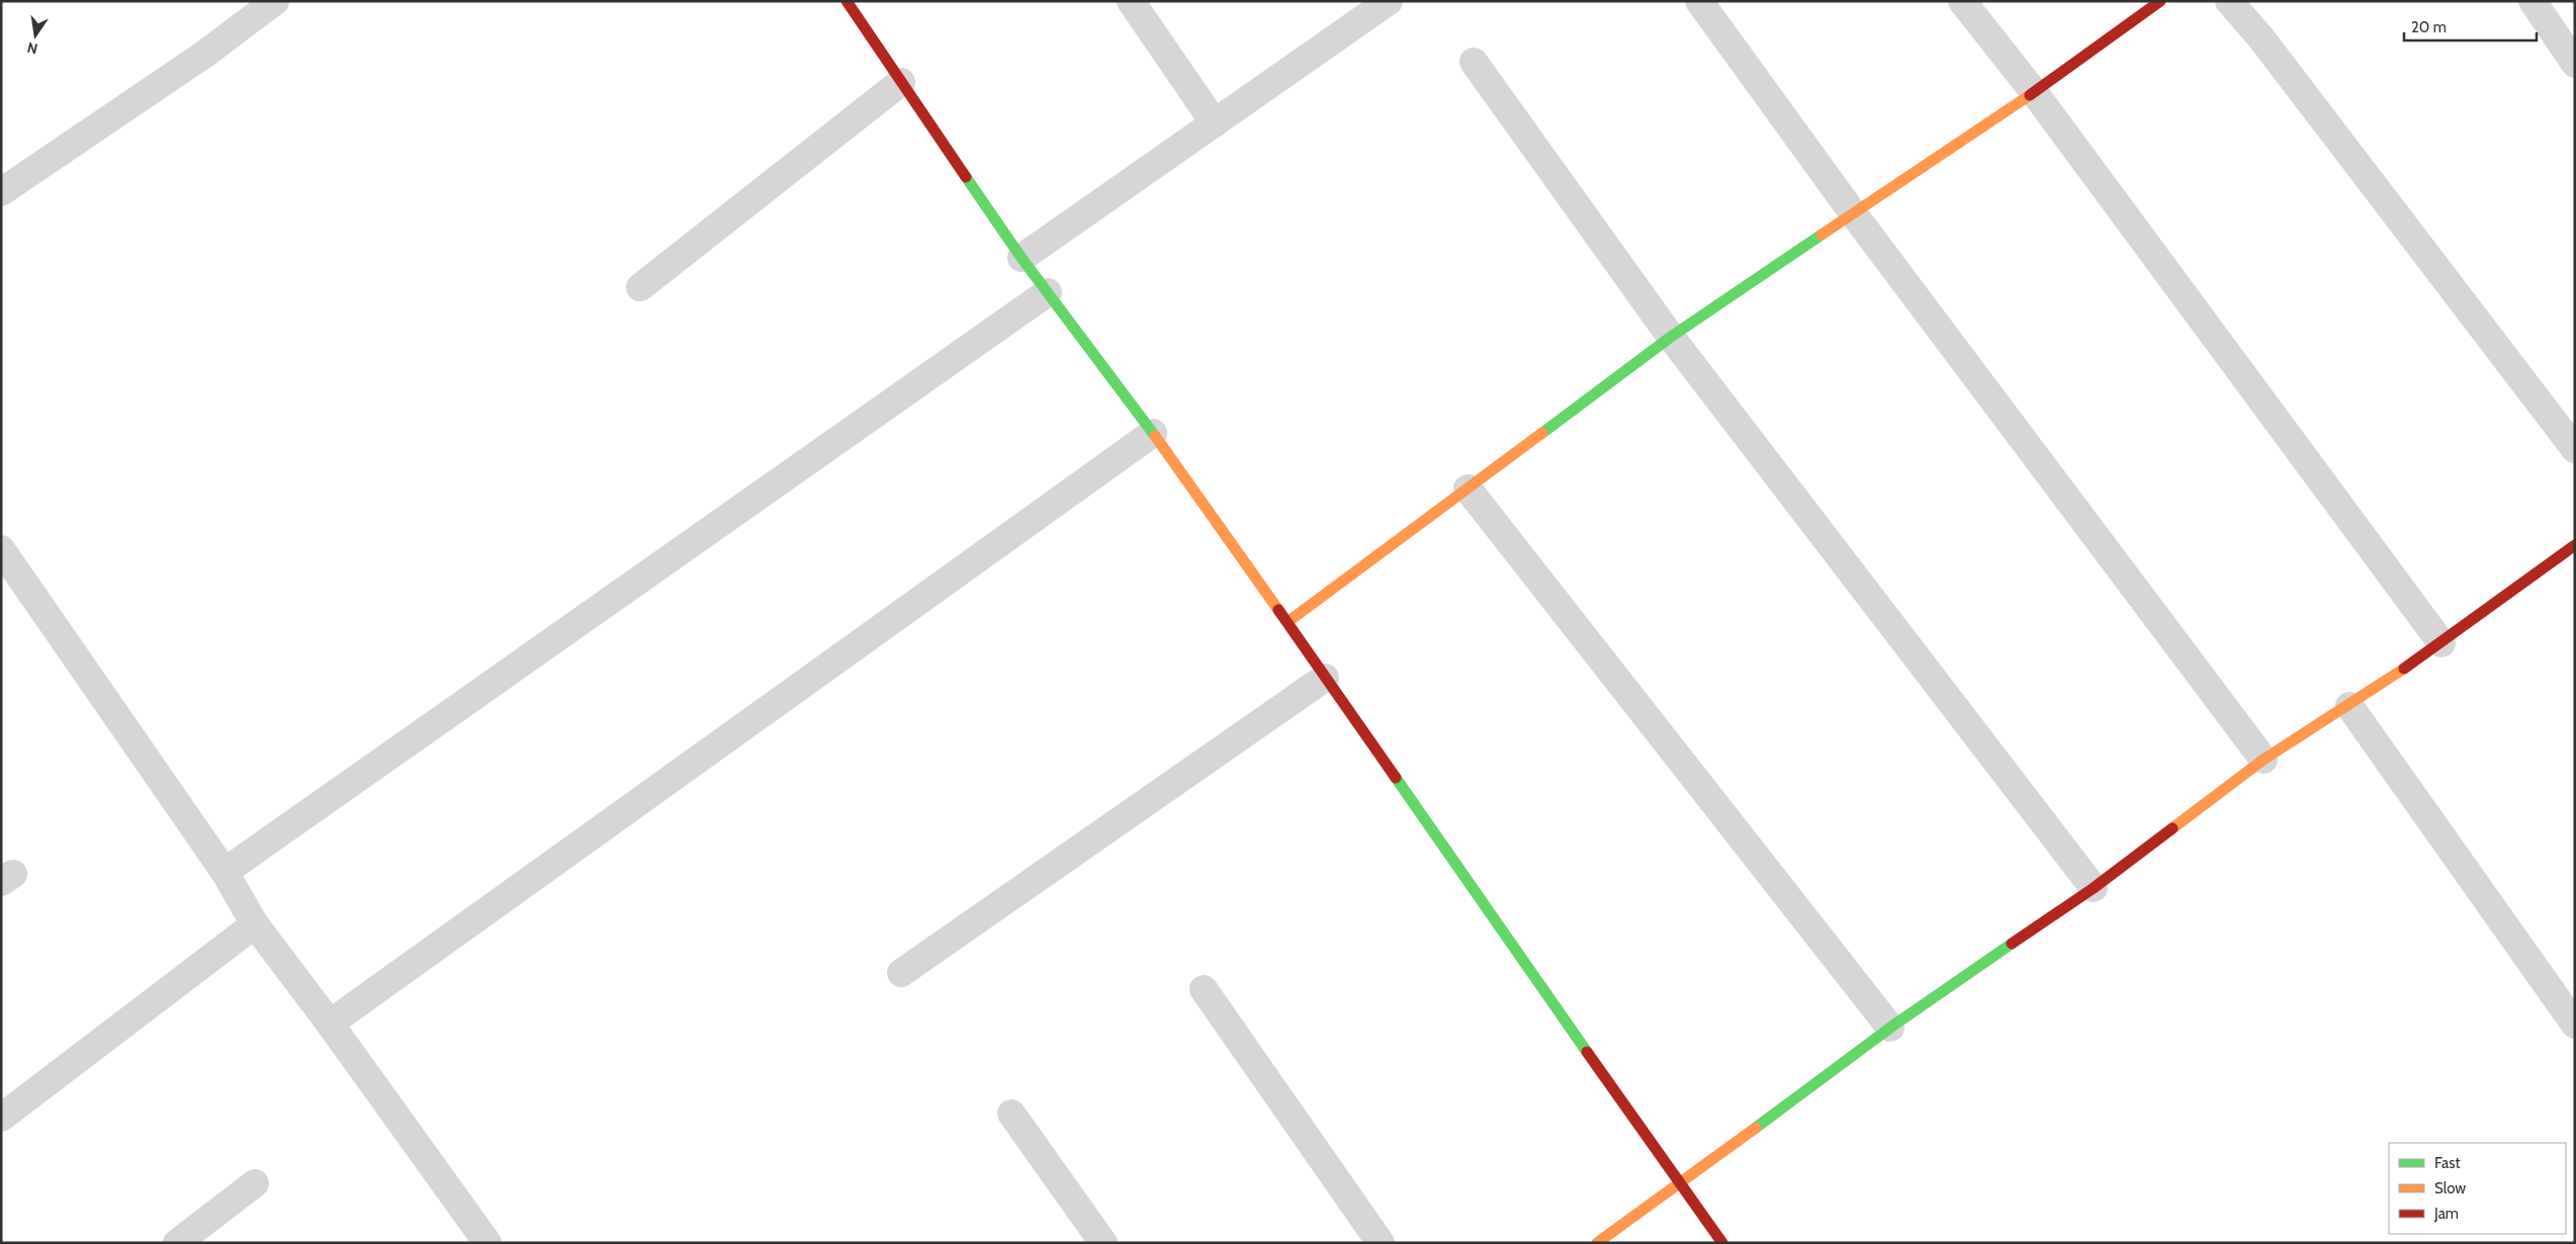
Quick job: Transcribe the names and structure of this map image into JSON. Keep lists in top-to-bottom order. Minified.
{"legend":["Fast","Slow","Jam"],"scale_bar":"20 m","north":"bottom"}
